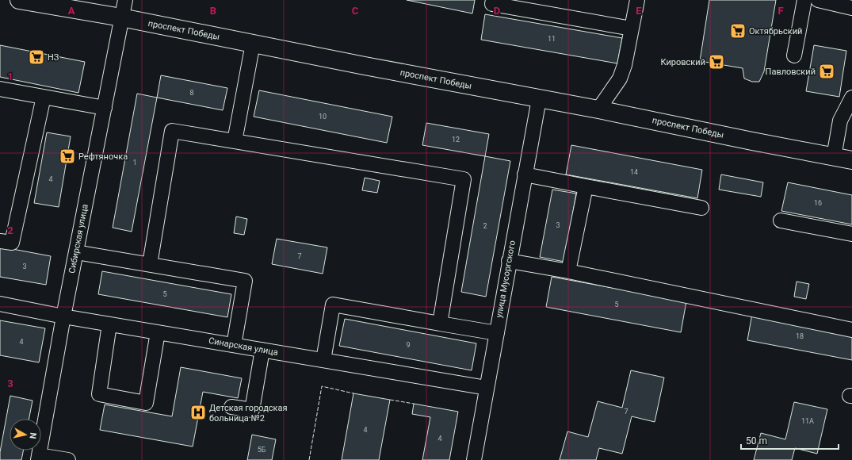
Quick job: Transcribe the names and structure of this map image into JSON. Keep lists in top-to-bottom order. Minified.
{"streets":{"main road":["проспект Победы"],"street":["Сибирская улица","улица Мусоргского","Синарская улица"]},"crossings":[["проспект Победы","Сибирская улица"],["проспект Победы","улица Мусоргского"],["Сибирская улица","Синарская улица"],["улица Мусоргского","Синарская улица"]],"places":{"supermarket":["Октябрьский","НЗ","Кировский","Павловский","Рефтяночка"],"hospital":["Детская городская больница №2"]},"house_numbers":["11","8","10","12","1","14","4","16","3","2","7","3","5","5","18","4","9","7","11А","4","4","5Б"],"scale_bar":"50 m","north":"right","grid":{"columns":["A","B","C","D","E","F"],"rows":["1","2","3"]}}
